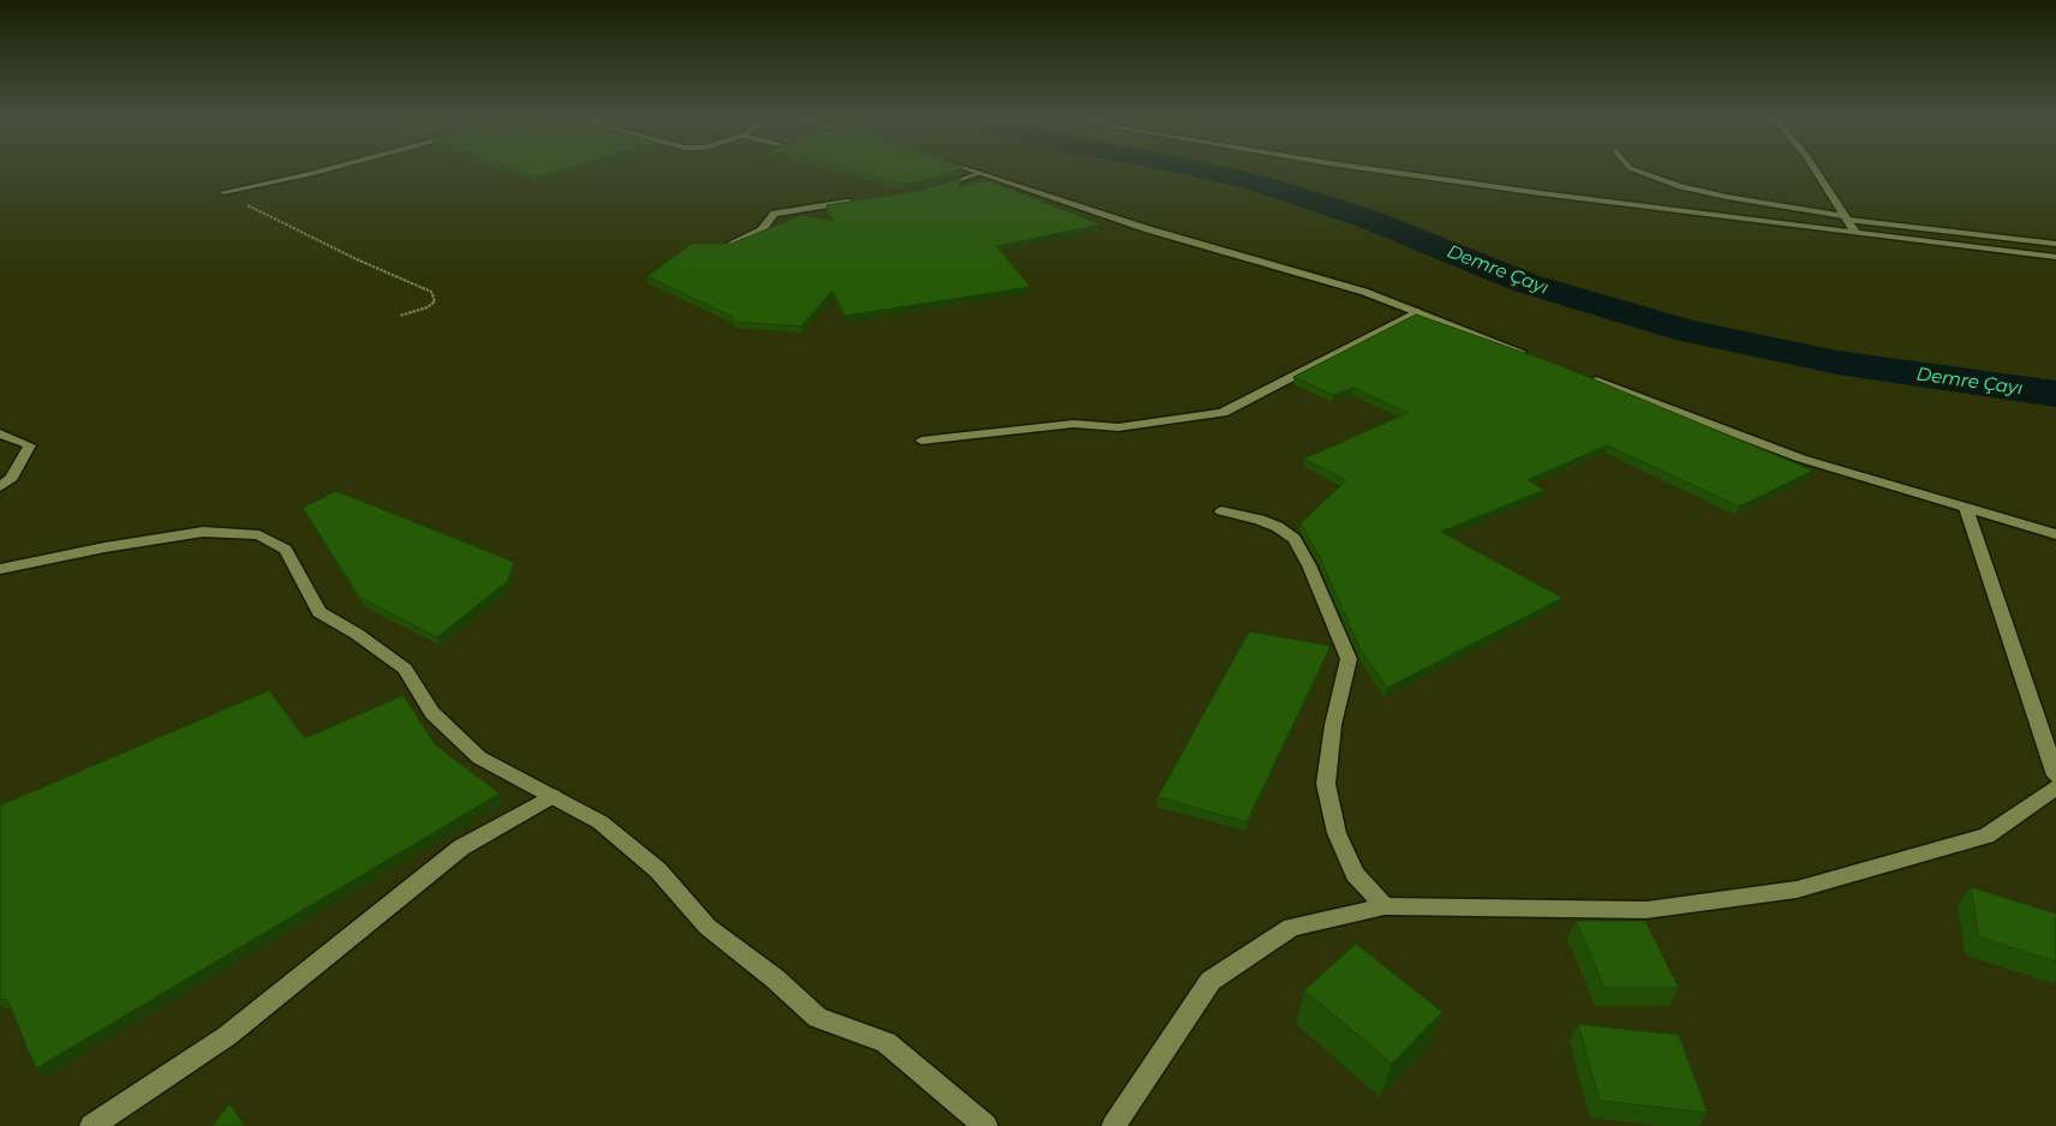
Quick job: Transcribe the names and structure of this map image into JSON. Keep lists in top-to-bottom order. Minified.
{"water":["Demre Çayı"]}
